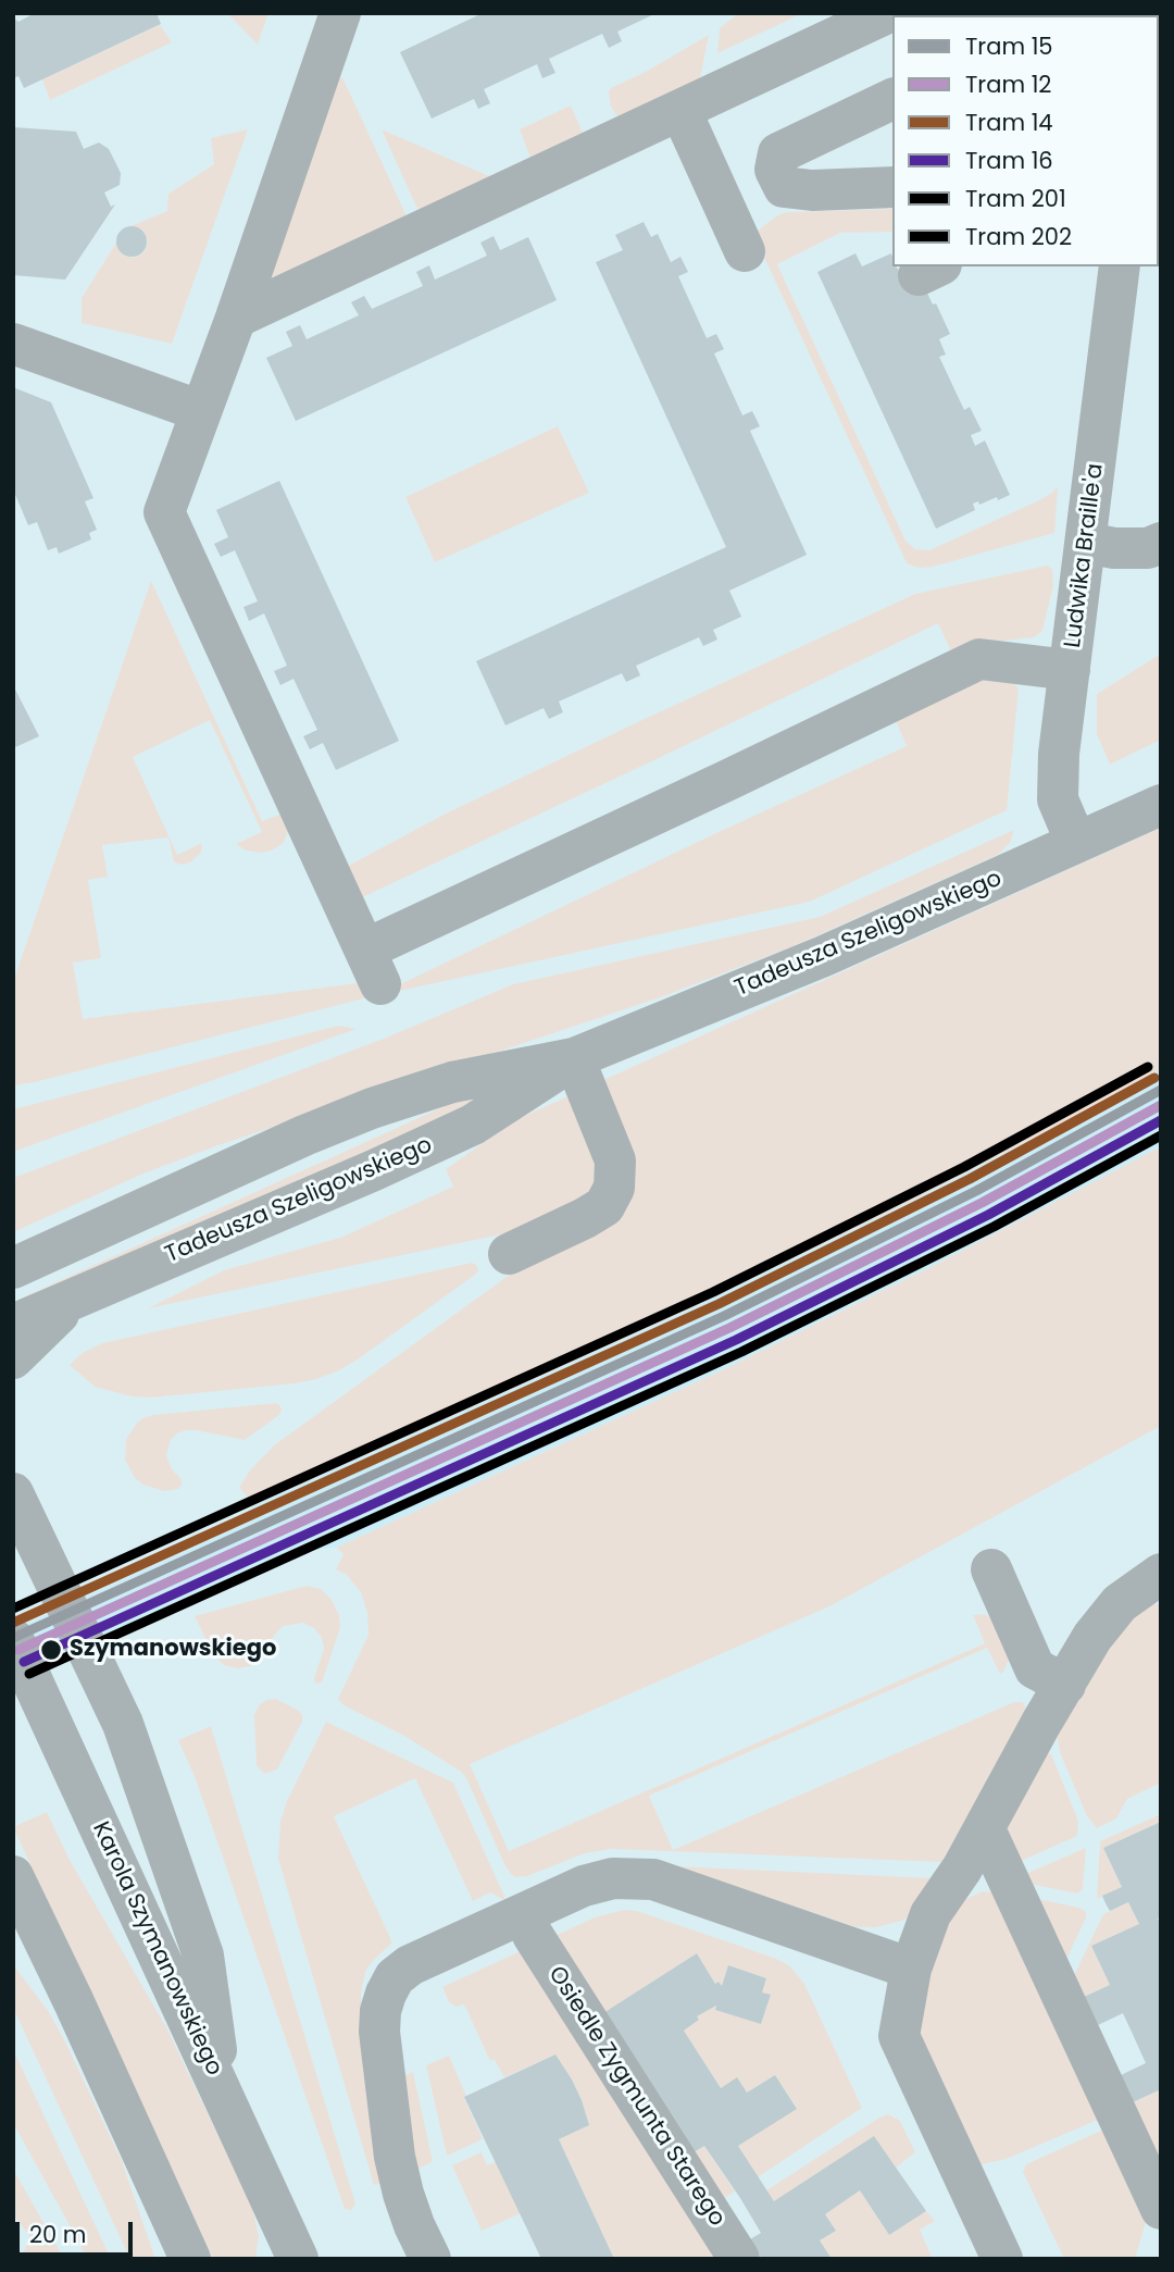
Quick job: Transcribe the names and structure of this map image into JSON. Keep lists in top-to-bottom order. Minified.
{"streets":{"street":["Ludwika Braille'a","Tadeusza Szeligowskiego","Karola Szymanowskiego","Osiedle Zygmunta Starego"]},"crossings":[["Ludwika Braille'a","Tadeusza Szeligowskiego"]],"places":["Szymanowskiego"],"lines":["tram line 201","tram line 14","tram line 15","tram line 12","tram line 16","tram line 202"],"legend":["Tram 15","Tram 12","Tram 14","Tram 16","Tram 201","Tram 202"],"scale_bar":"20 m"}
